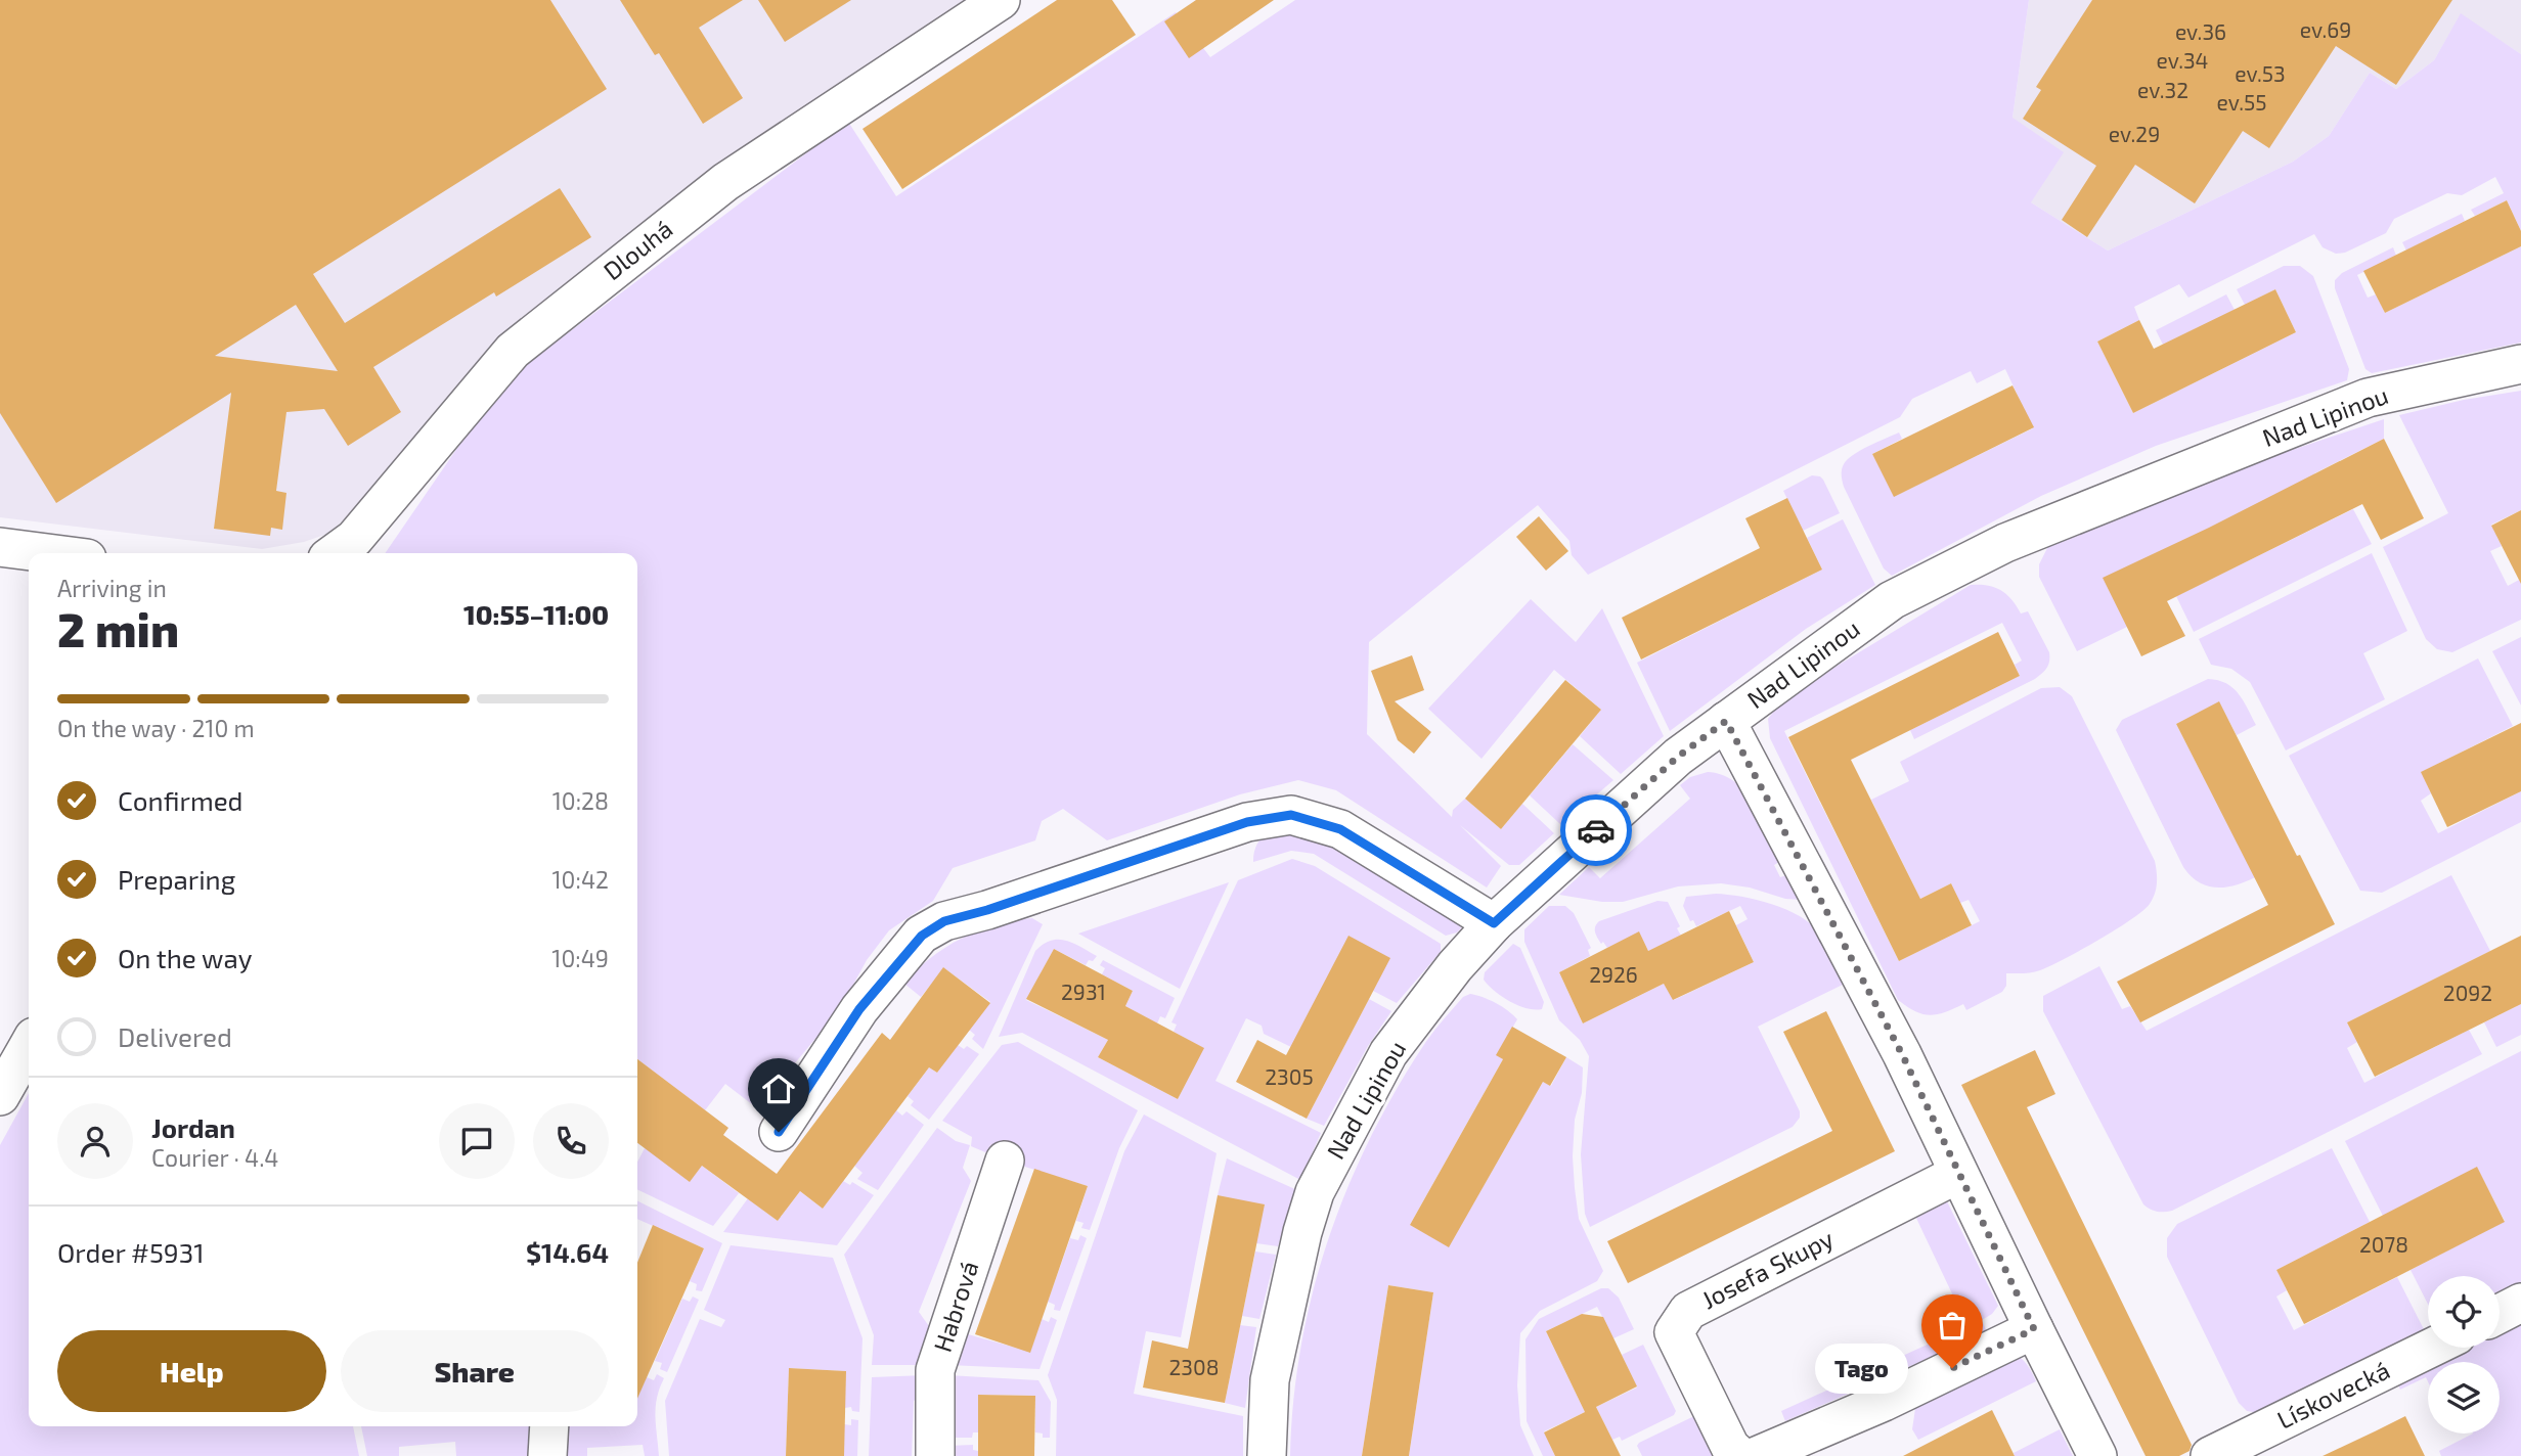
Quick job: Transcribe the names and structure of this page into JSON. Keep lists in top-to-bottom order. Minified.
{"streets":{"street":["Dlouhá","Nad Lipinou","Josefa Skupy","Habrová","Lískovecká"]},"places":["Tago"],"house_numbers":["ev.69","ev.36","ev.34","ev.53","ev.32","ev.55","ev.29","2926","2931","2092","2305","2078","2308"],"page":{"heading":["2 min","Arriving in","10:55–11:00"],"panel":["Jordan","Courier · 4.4","Order #5931","$14.64"],"bar":"On the way · 210 m","list":[["Confirmed","10:28"],["Preparing","10:42"],["On the way","10:49"],"Delivered"],"buttons":["Help","Share"],"bubble":"Tago"}}
